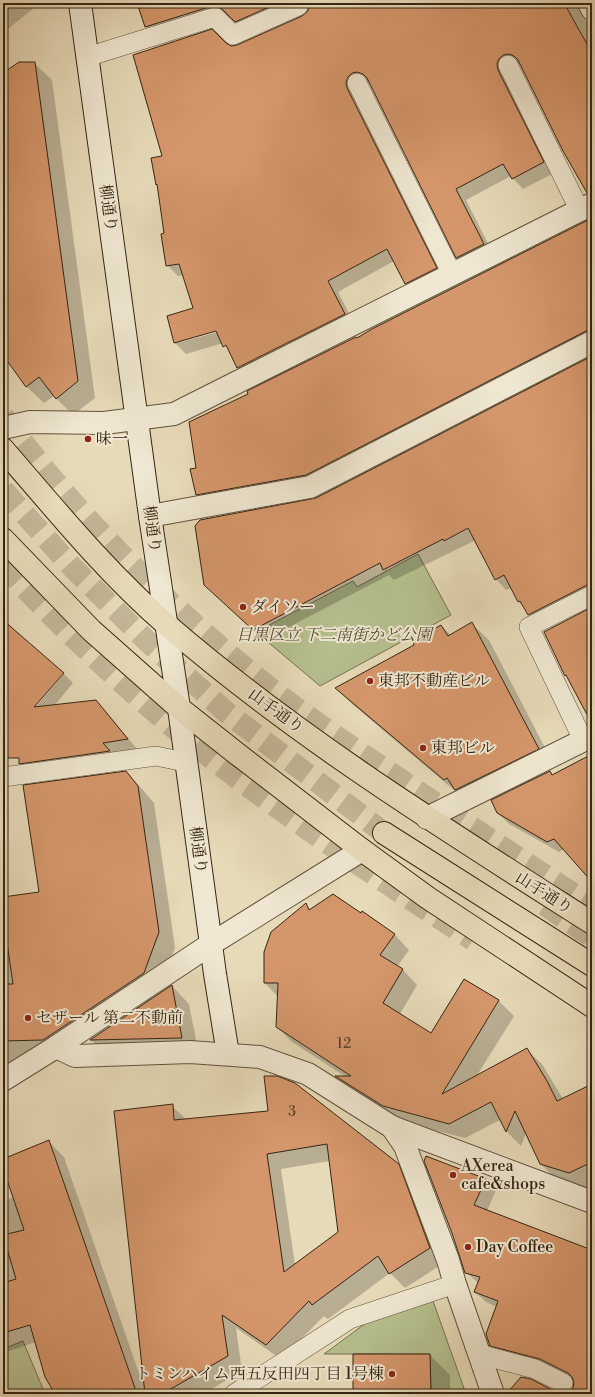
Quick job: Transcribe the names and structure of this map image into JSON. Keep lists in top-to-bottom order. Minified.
{"streets":{"main road":["山手通り"],"street":["柳通り"]},"crossings":[["柳通り","山手通り"]],"parks":["目黒区立 下二南街かど公園"],"places":["味一","ダイソー","東邦不動産ビル","東邦ビル","セザール 第二不動前","AXerea cafe&shops","Day Coffee","トミンハイム西五反田四丁目 1号棟"],"house_numbers":["12","3"]}
